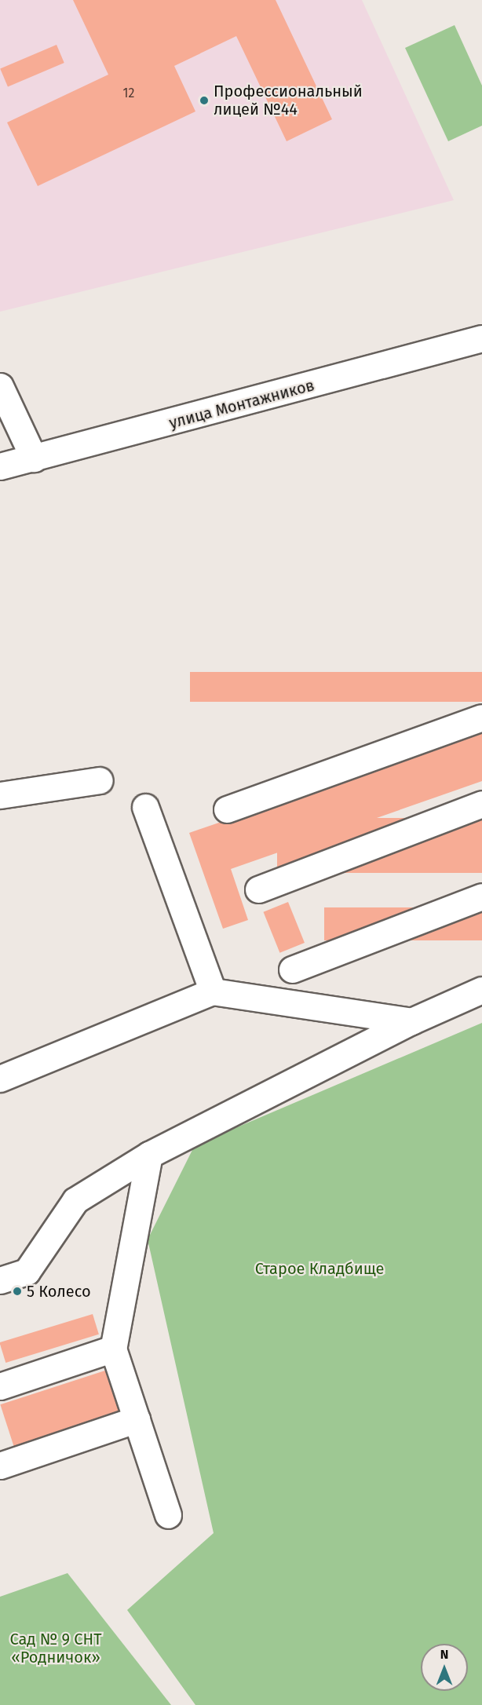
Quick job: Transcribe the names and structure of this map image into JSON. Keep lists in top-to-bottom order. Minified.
{"streets":{"street":["улица Монтажников"]},"parks":["Старое Кладбище","Сад № 9 СНТ «Родничок»"],"places":["Профессиональный лицей №44","5 Колесо"],"house_numbers":["12"],"north":"top"}
